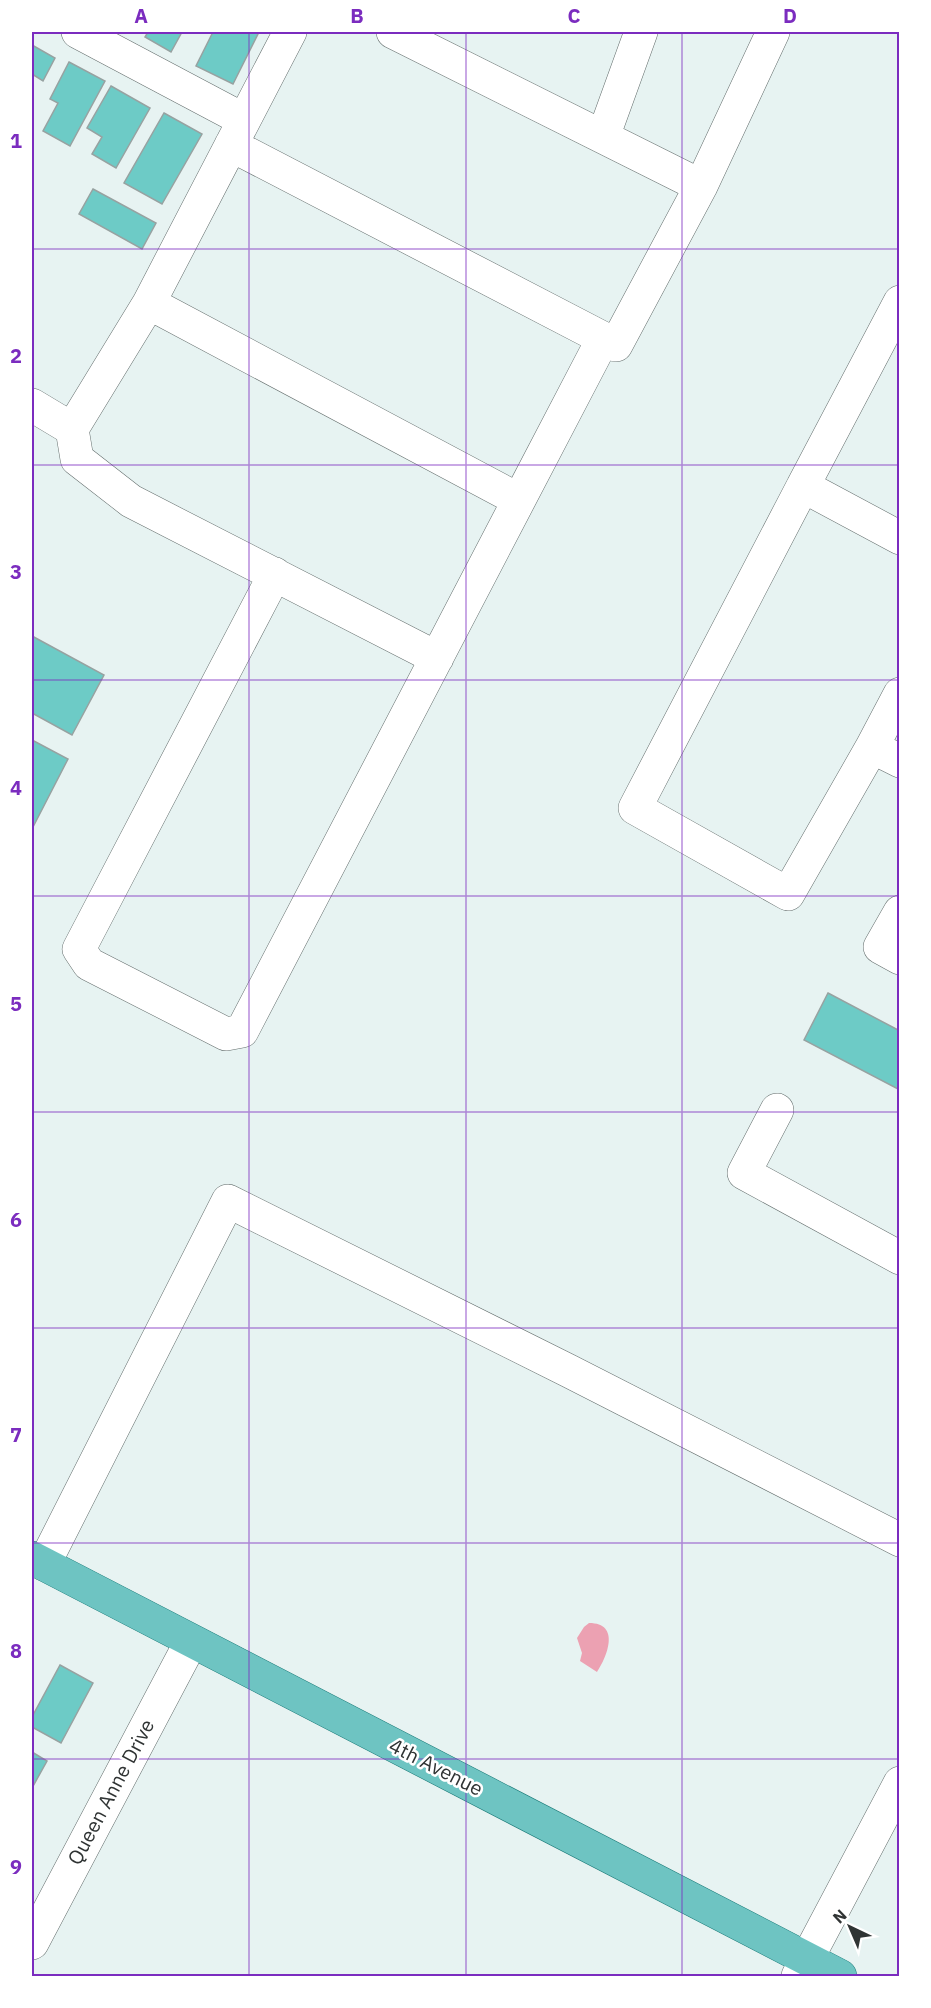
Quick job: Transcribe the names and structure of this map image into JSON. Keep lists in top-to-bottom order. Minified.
{"streets":{"main road":["4th Avenue"],"street":["Queen Anne Drive"]},"crossings":[["4th Avenue","Queen Anne Drive"]],"north":"top left","grid":{"columns":["A","B","C","D"],"rows":["1","2","3","4","5","6","7","8","9"]}}
